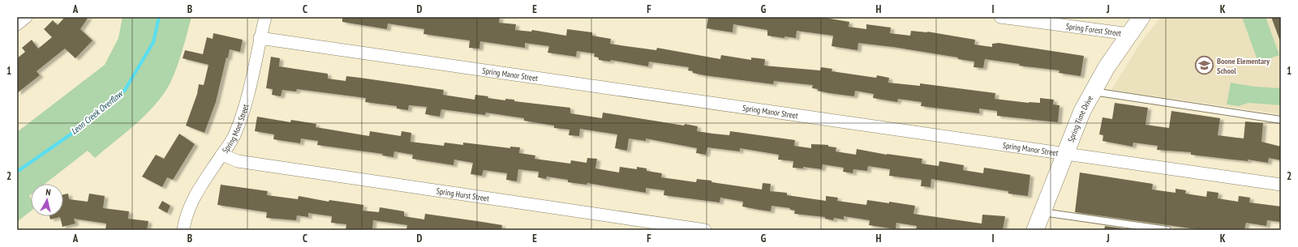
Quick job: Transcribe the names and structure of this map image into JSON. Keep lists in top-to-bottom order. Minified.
{"streets":{"street":["Spring Forest Street","Spring Manor Street","Spring Time Drive","Spring Mont Street","Spring Hurst Street"]},"crossings":[["Spring Forest Street","Spring Time Drive"],["Spring Manor Street","Spring Time Drive"],["Spring Manor Street","Spring Mont Street"],["Spring Mont Street","Spring Hurst Street"]],"water":["Leon Creek Overflow"],"places":{"school or university":["Boone Elementary School"]},"north":"top","grid":{"columns":["A","B","C","D","E","F","G","H","I","J","K"],"rows":["1","2"]}}
